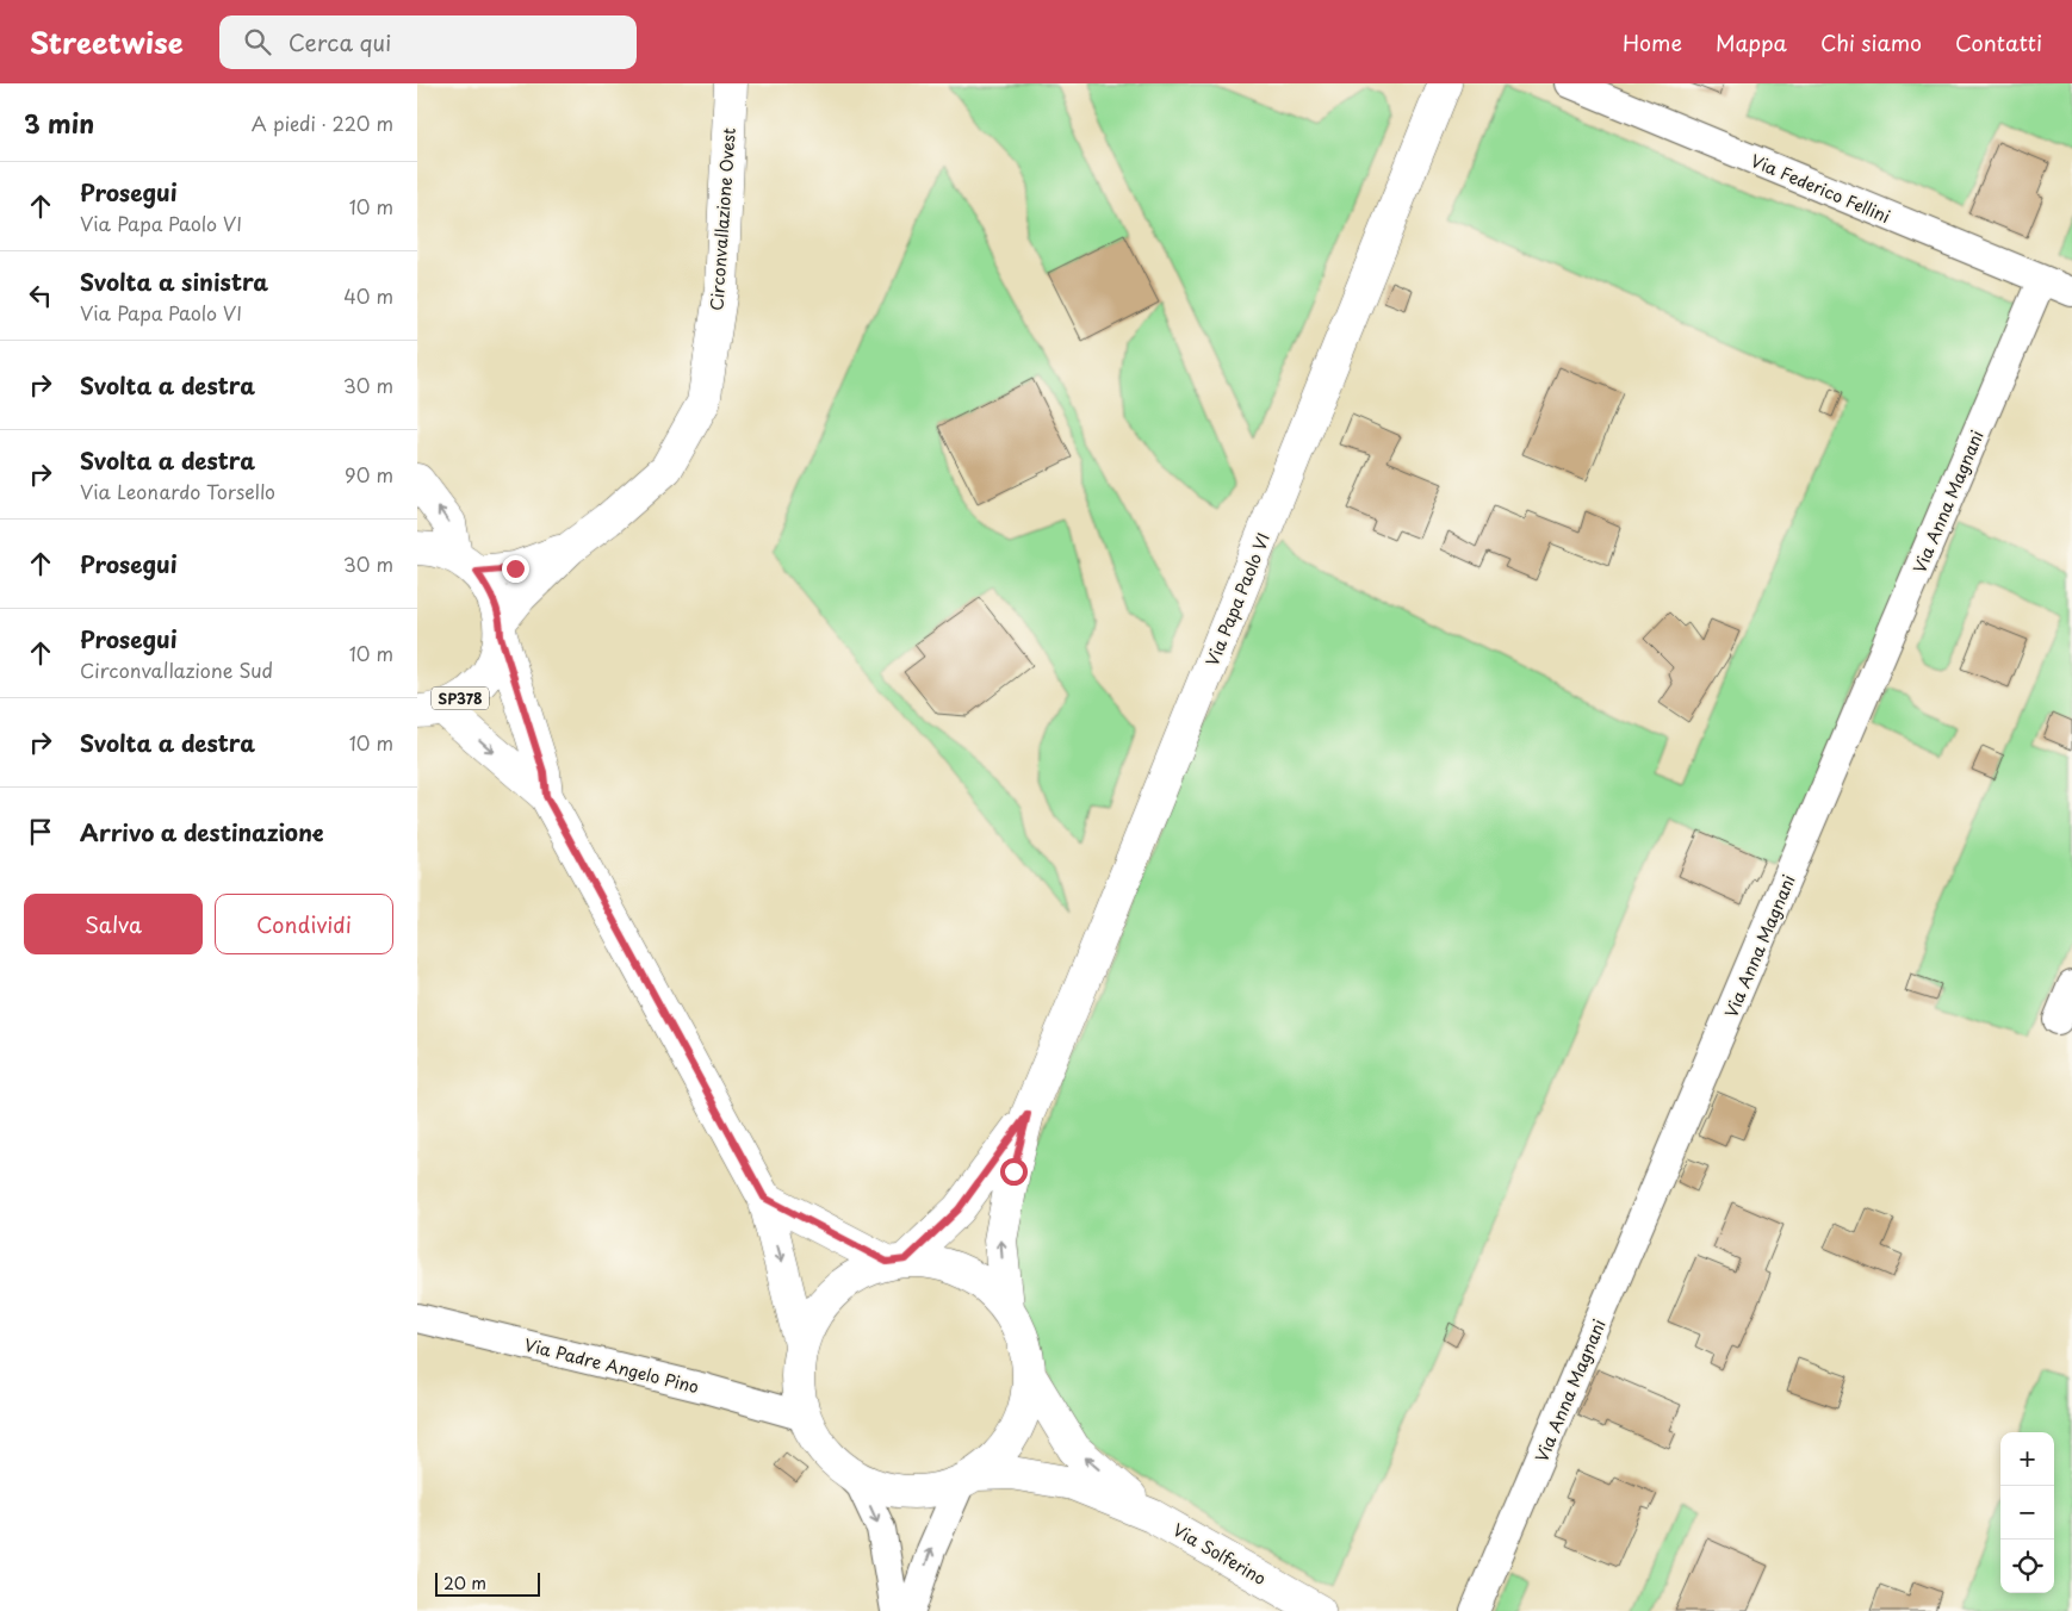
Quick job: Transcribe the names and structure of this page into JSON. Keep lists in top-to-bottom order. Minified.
{"streets":{"street":["Via Federico Fellini","Circonvallazione Ovest","Via Anna Magnani","Via Papa Paolo VI","SP378","Via Padre Angelo Pino","Via Solferino"]},"crossings":[["Via Federico Fellini","Via Anna Magnani"]],"scale_bar":"20 m","page":{"header":"Streetwise","search":"Cerca qui","nav":["Home","Mappa","Chi siamo","Contatti"],"heading":["3 min","A piedi · 220 m"],"list":[["Prosegui","Via Papa Paolo VI","10 m"],["Svolta a sinistra","Via Papa Paolo VI","40 m"],["Svolta a destra","30 m"],["Svolta a destra","Via Leonardo Torsello","90 m"],["Prosegui","30 m"],["Prosegui","Circonvallazione Sud","10 m"],["Svolta a destra","10 m"],"Arrivo a destinazione"],"buttons":["Salva","Condividi"],"map_buttons":["+","−"],"scale":"20 m"}}
